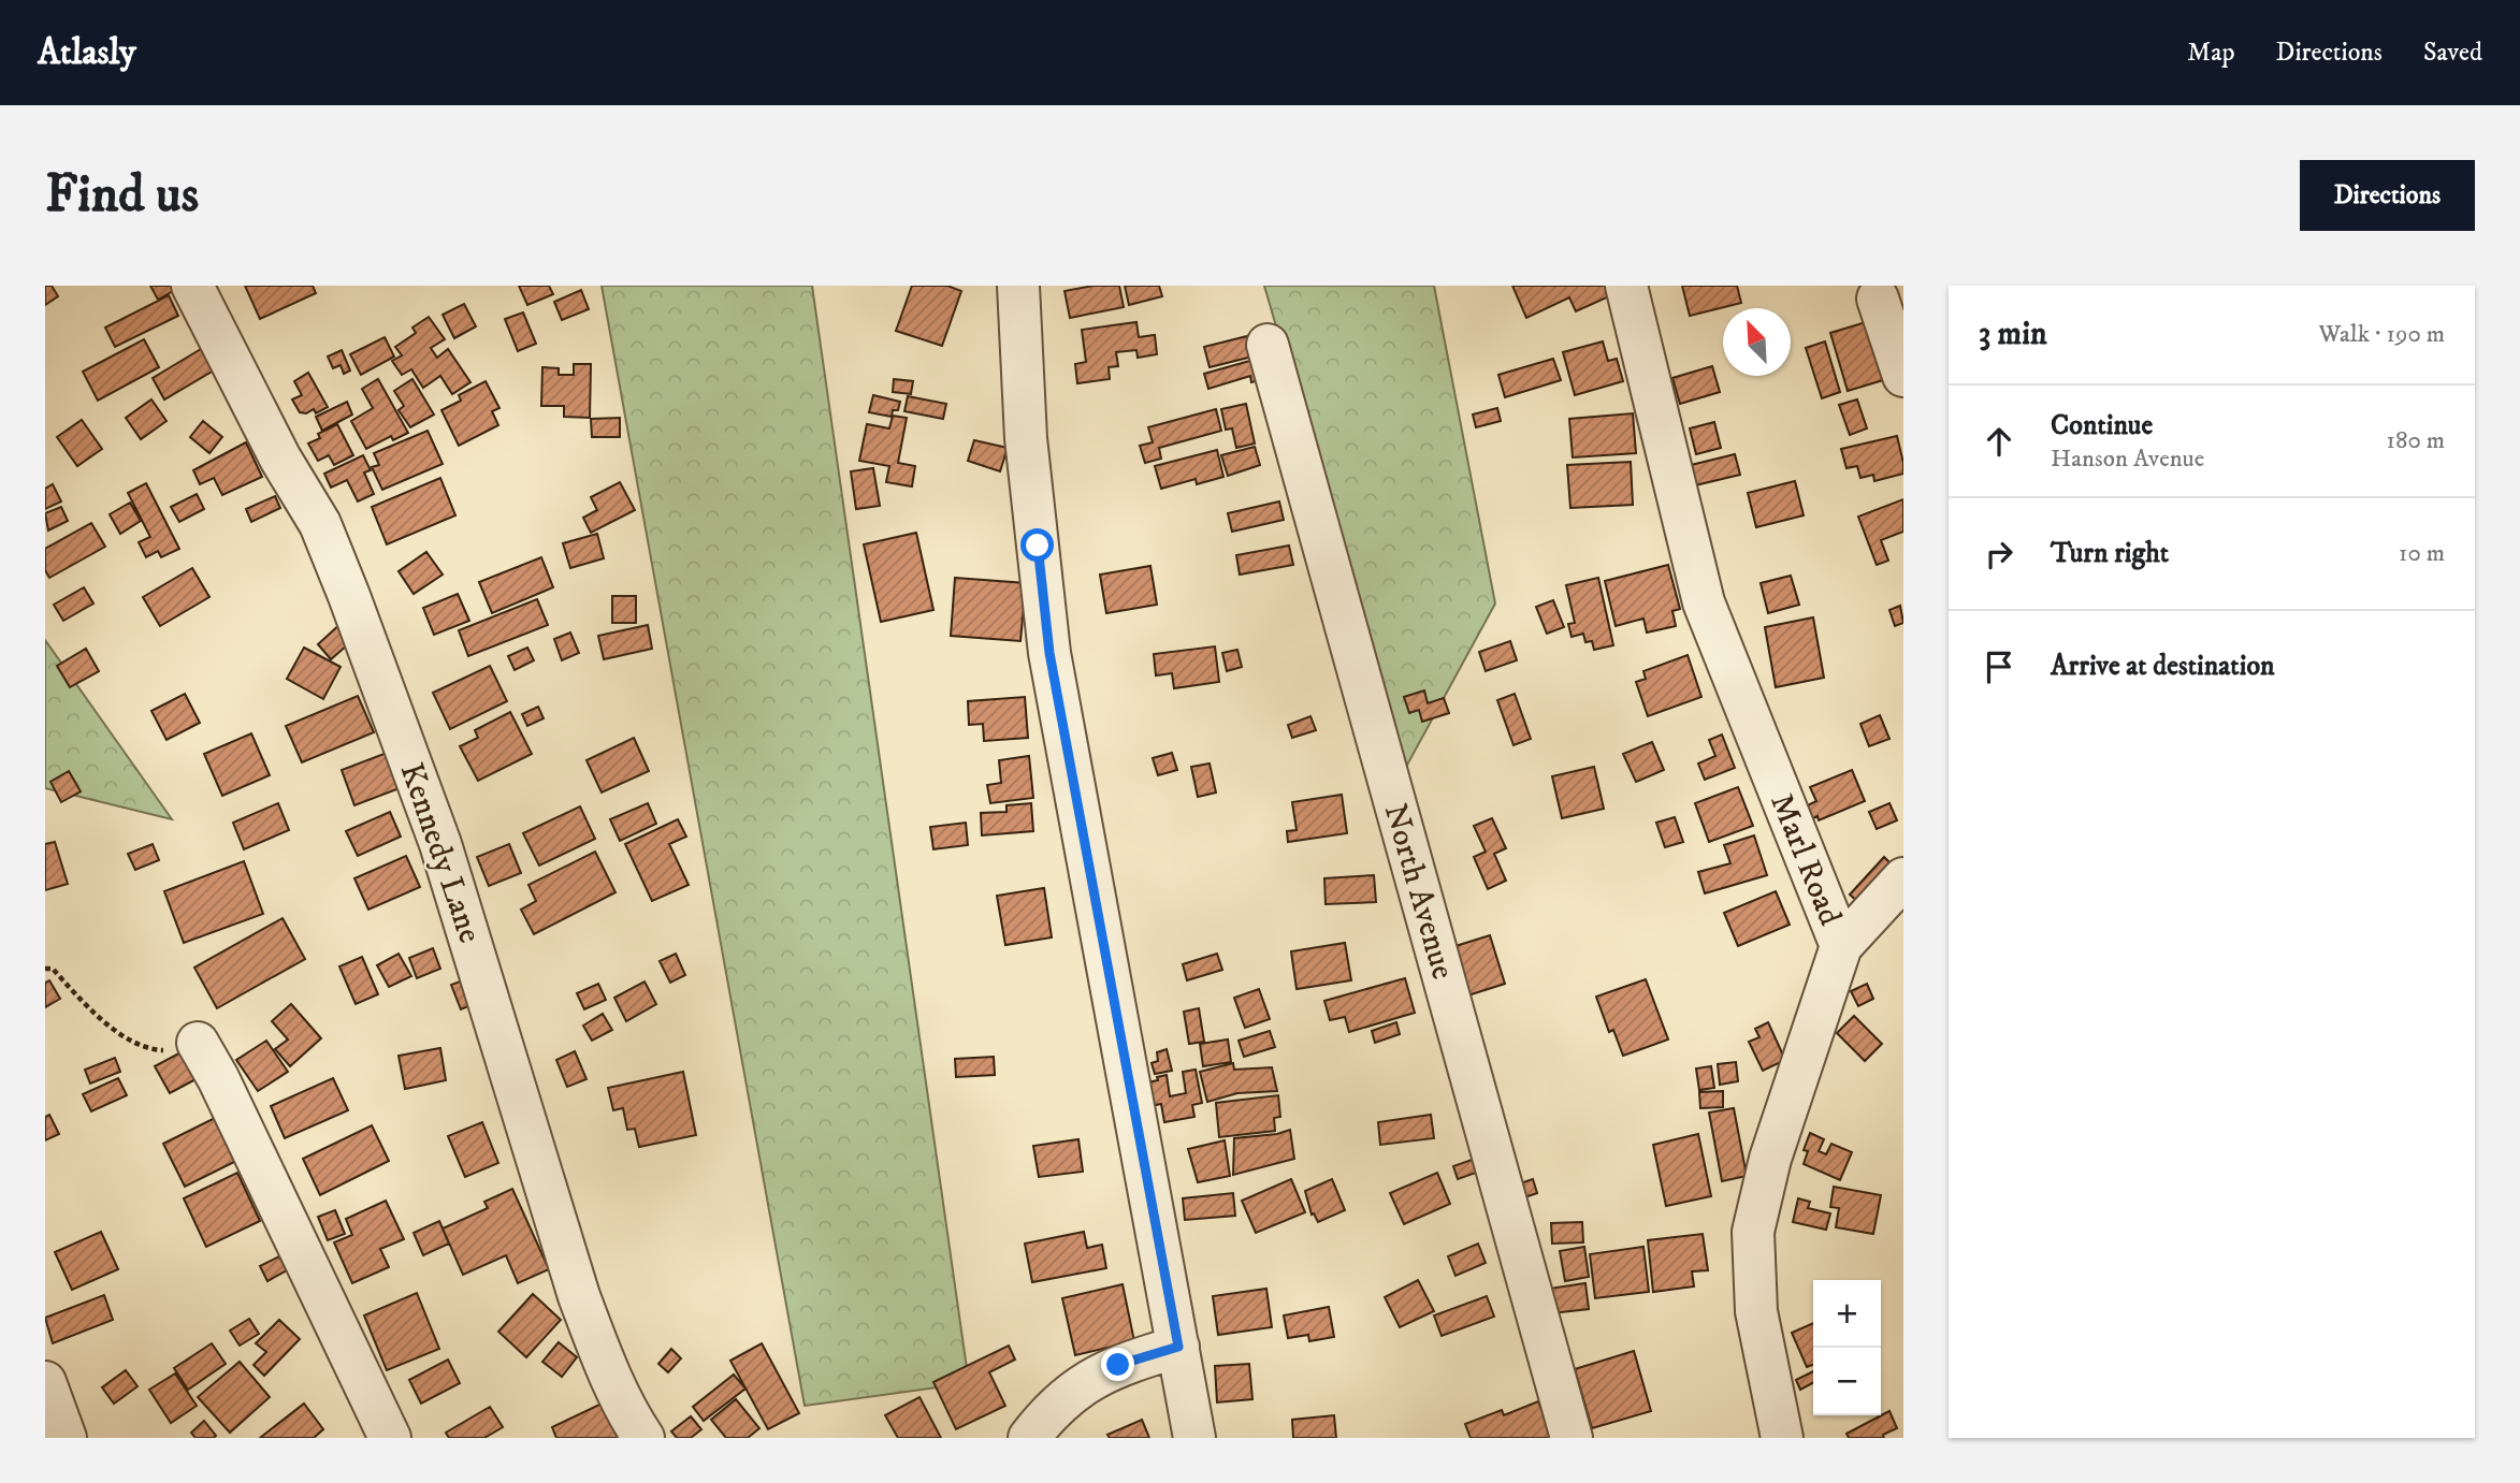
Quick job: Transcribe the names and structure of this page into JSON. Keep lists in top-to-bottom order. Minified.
{"streets":{"street":["Kennedy Lane","Marl Road","North Avenue"]},"north":"top left","page":{"header":"Atlasly","nav":["Map","Directions","Saved"],"buttons":"Directions","title":"Find us","heading":["3 min","Walk · 190 m"],"list":[["Continue","Hanson Avenue","180 m"],["Turn right","10 m"],"Arrive at destination"],"map_buttons":["+","−"]}}
